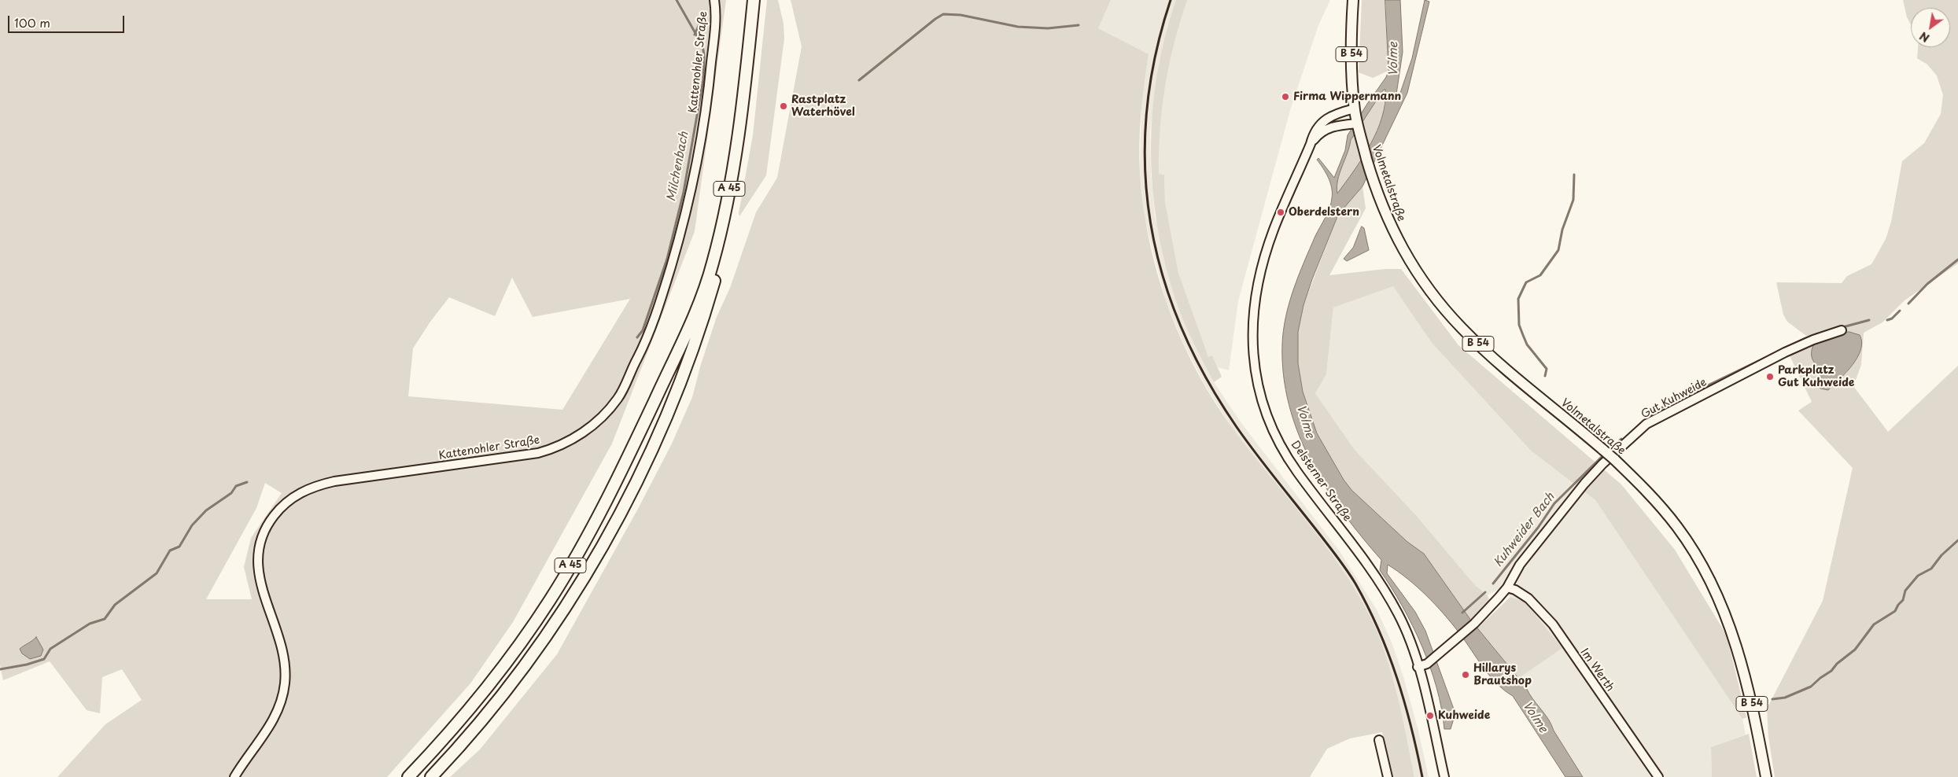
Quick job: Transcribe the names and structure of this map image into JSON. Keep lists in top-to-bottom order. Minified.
{"streets":{"highway":["A 45"],"main road":["B 54","Volmetalstraße"],"street":["Kattenohler Straße","Gut Kuhweide","Delsterner Straße","Im Werth"]},"crossings":[["B 54","Volmetalstraße"],["B 54","Delsterner Straße"],["Volmetalstraße","Delsterner Straße"],["Gut Kuhweide","Delsterner Straße"],["Gut Kuhweide","Im Werth"]],"water":["Volme","Milchenbach","Kuhweider Bach"],"places":["Firma Wippermann","Rastplatz Waterhövel","Oberdelstern","Parkplatz Gut Kuhweide","Hillarys Brautshop","Kuhweide"],"scale_bar":"100 m","north":"bottom left"}
